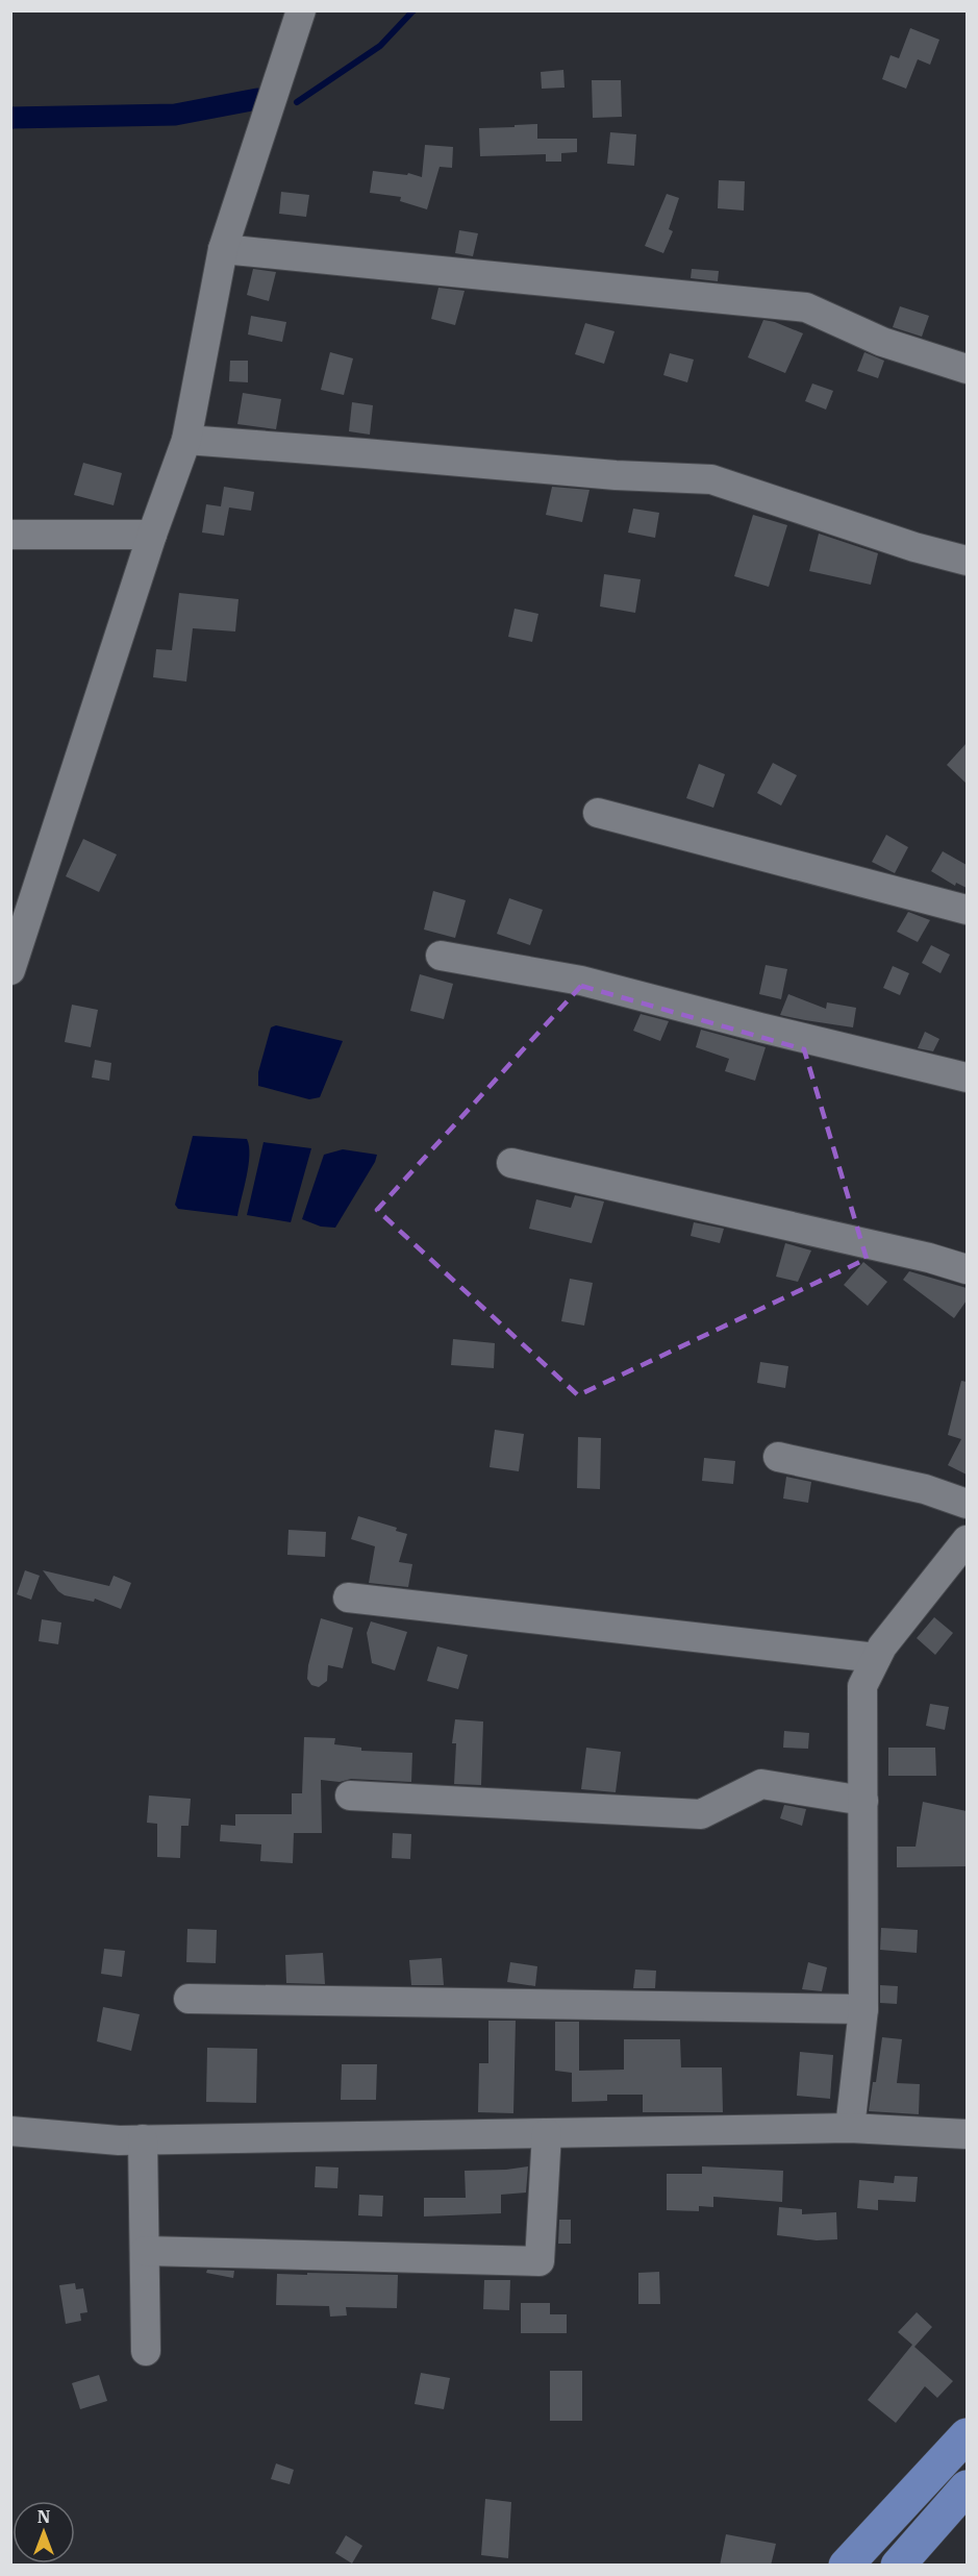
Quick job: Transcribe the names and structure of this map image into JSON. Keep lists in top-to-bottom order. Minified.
{"north":"top"}
